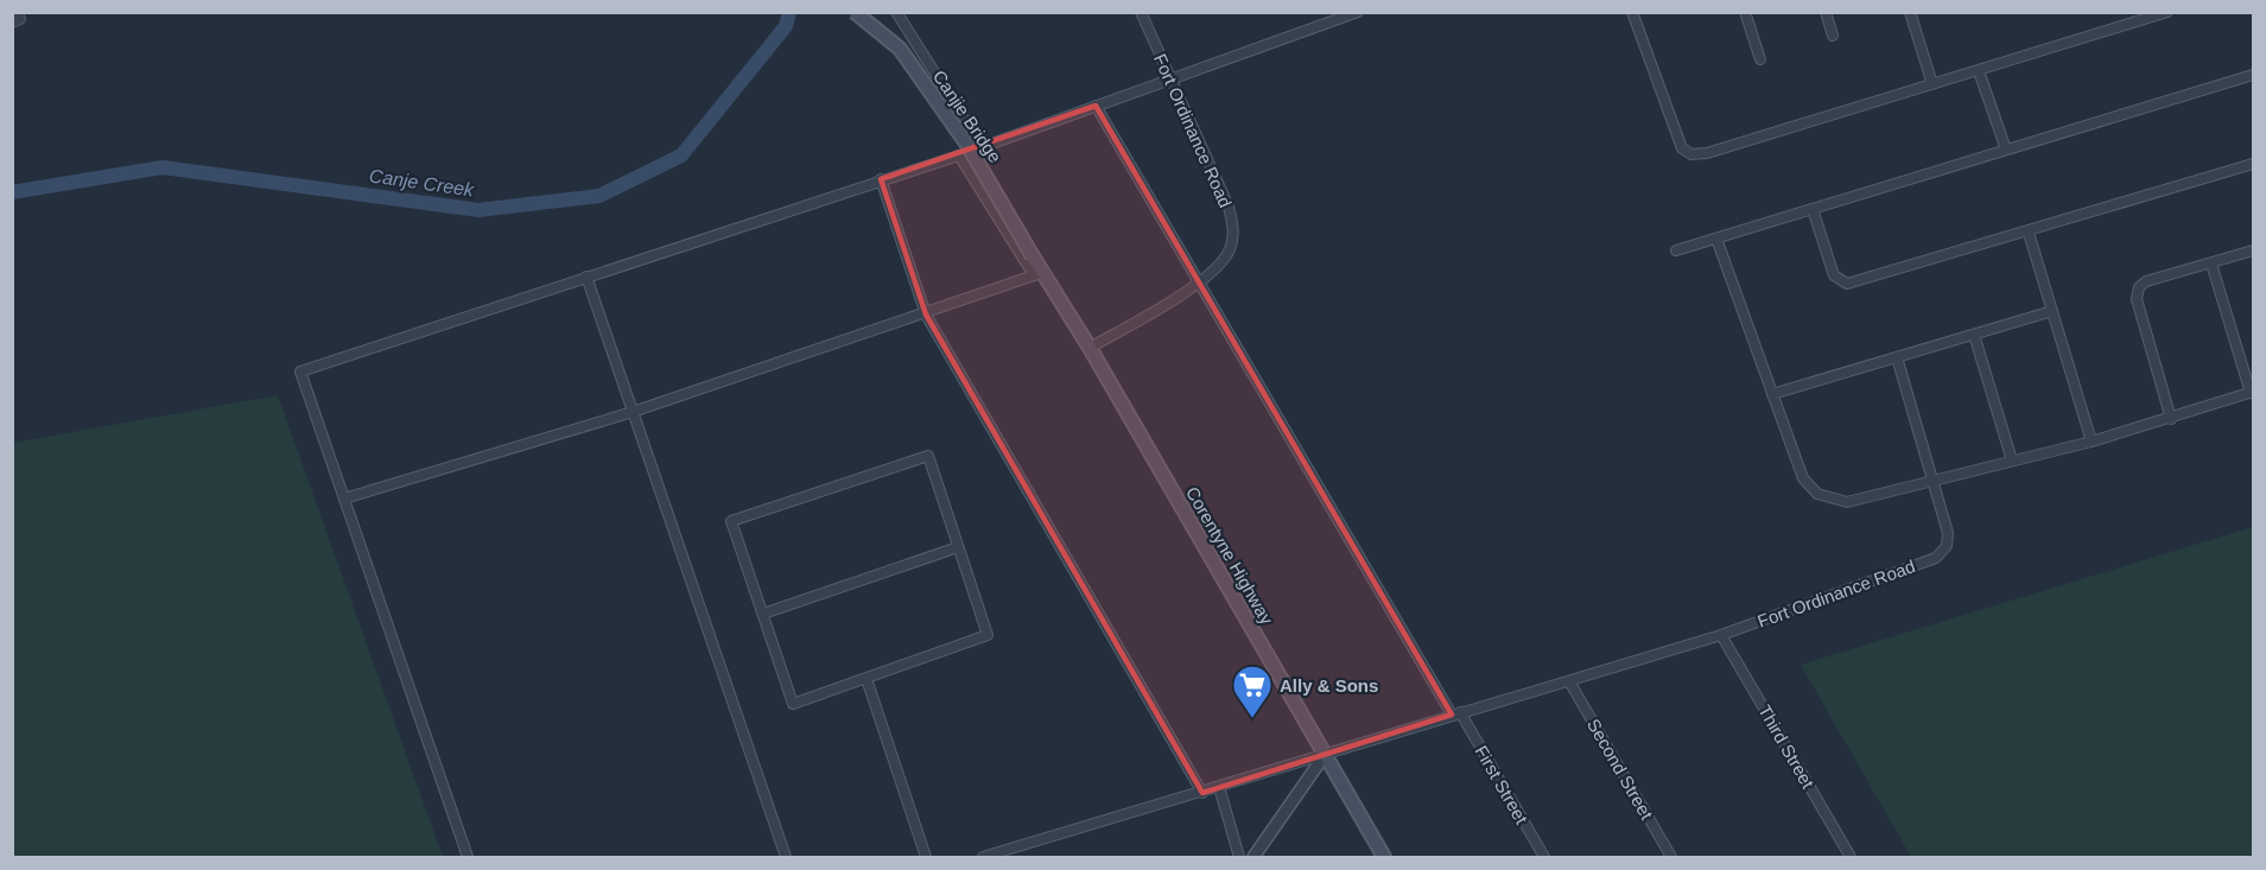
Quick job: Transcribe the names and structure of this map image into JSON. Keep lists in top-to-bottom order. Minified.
{"streets":{"main road":["Canjie Bridge","Corentyne Highway"],"street":["Fort Ordinance Road","Third Street","Second Street","First Street"]},"crossings":[["Canjie Bridge","Corentyne Highway"],["Fort Ordinance Road","Corentyne Highway"],["Fort Ordinance Road","Third Street"],["Fort Ordinance Road","Second Street"],["Fort Ordinance Road","First Street"]],"water":["Canje Creek"],"places":{"supermarket":["Ally & Sons"]}}
